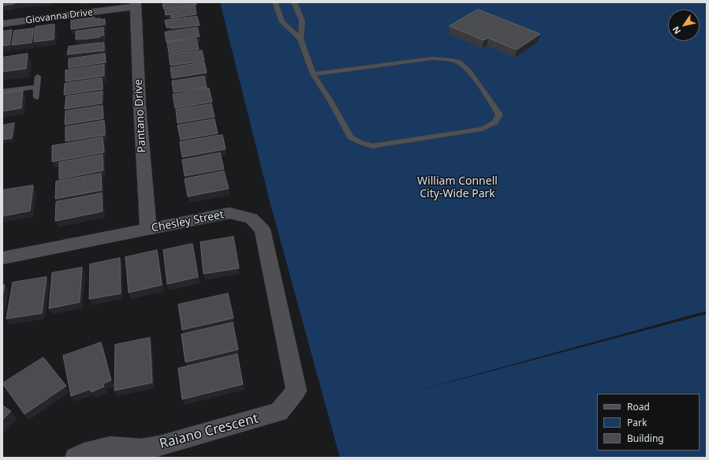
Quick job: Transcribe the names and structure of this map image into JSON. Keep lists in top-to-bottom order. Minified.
{"streets":{"street":["Giovanna Drive","Pantano Drive","Chesley Street","Raiano Crescent"]},"crossings":[["Giovanna Drive","Pantano Drive"],["Pantano Drive","Chesley Street"],["Chesley Street","Raiano Crescent"]],"parks":["William Connell City-Wide Park"],"legend":["Road","Park","Building"],"north":"bottom left"}
